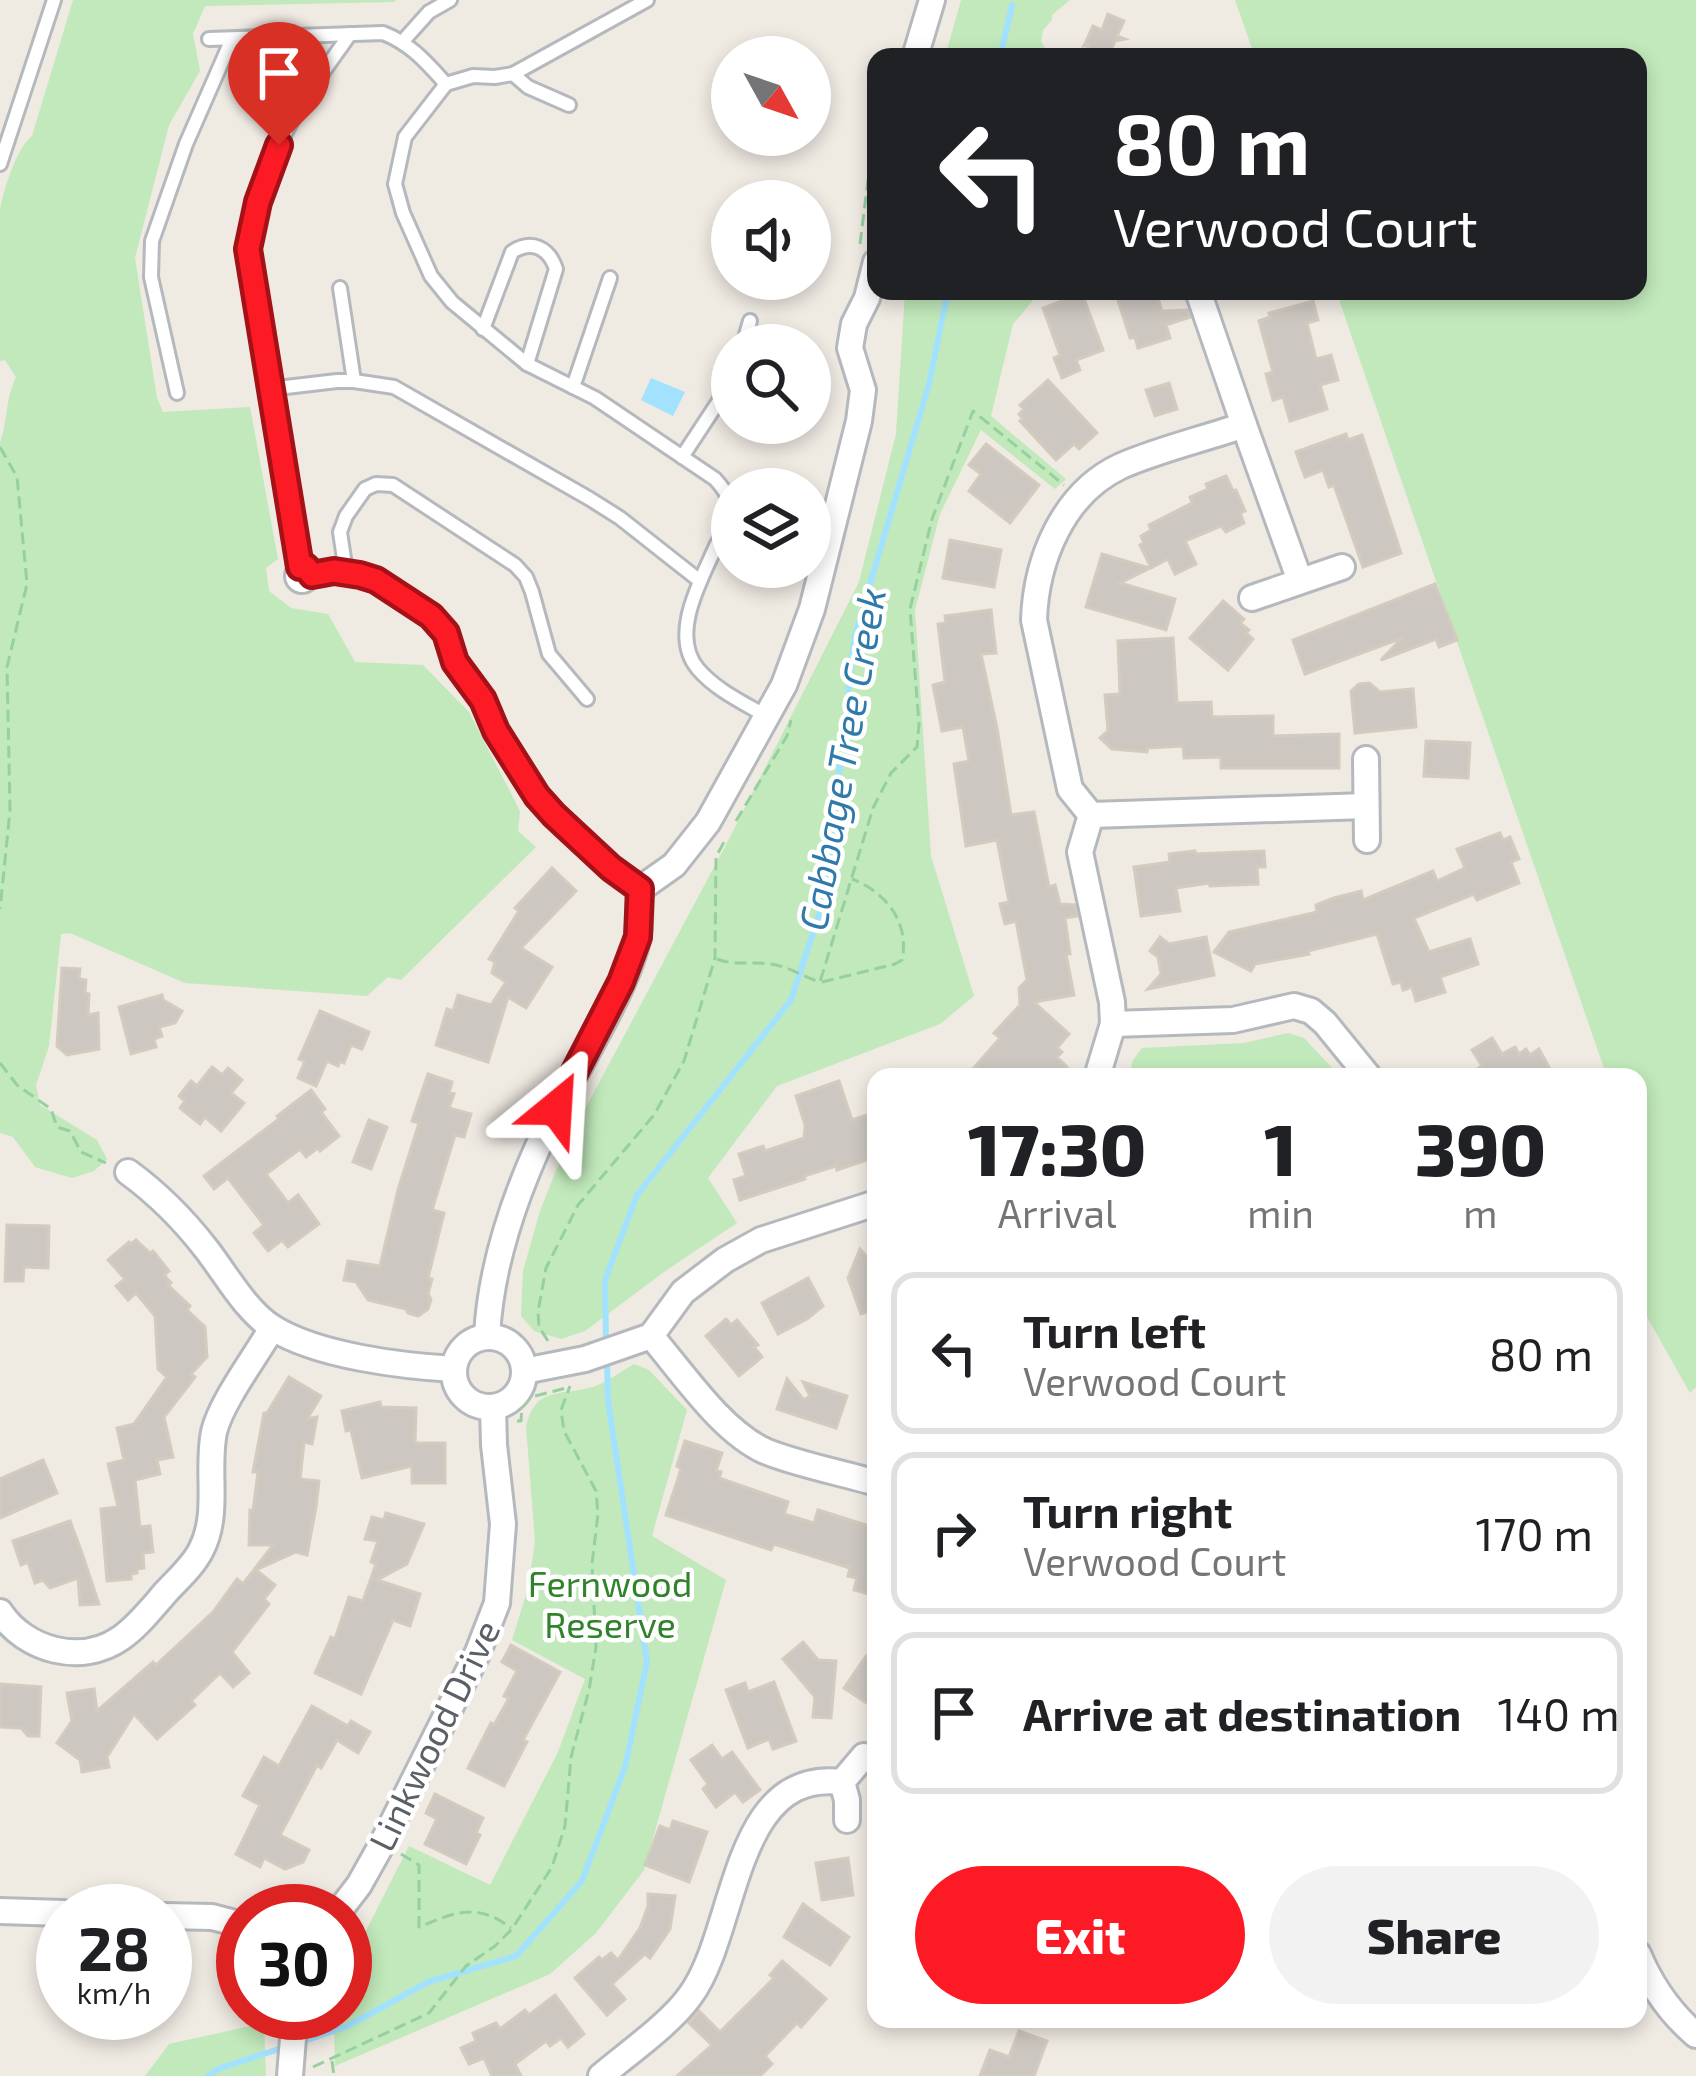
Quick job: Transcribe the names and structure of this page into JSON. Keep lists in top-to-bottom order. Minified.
{"streets":{"street":["Linkwood Drive"]},"water":["Cabbage Tree Creek"],"parks":["Fernwood Reserve"],"north":"bottom right","page":{"turn":["80 m","Verwood Court"],"eta":["17:30","Arrival","1","min","390","m"],"list":[{"name":"Turn left","note":"Verwood Court","value":"80 m"},{"name":"Turn right","note":"Verwood Court","value":"170 m"},{"name":"Arrive at destination","value":"140 m"}],"buttons":["Exit","Share"],"speed":"28 km/h","limit":"30"}}
